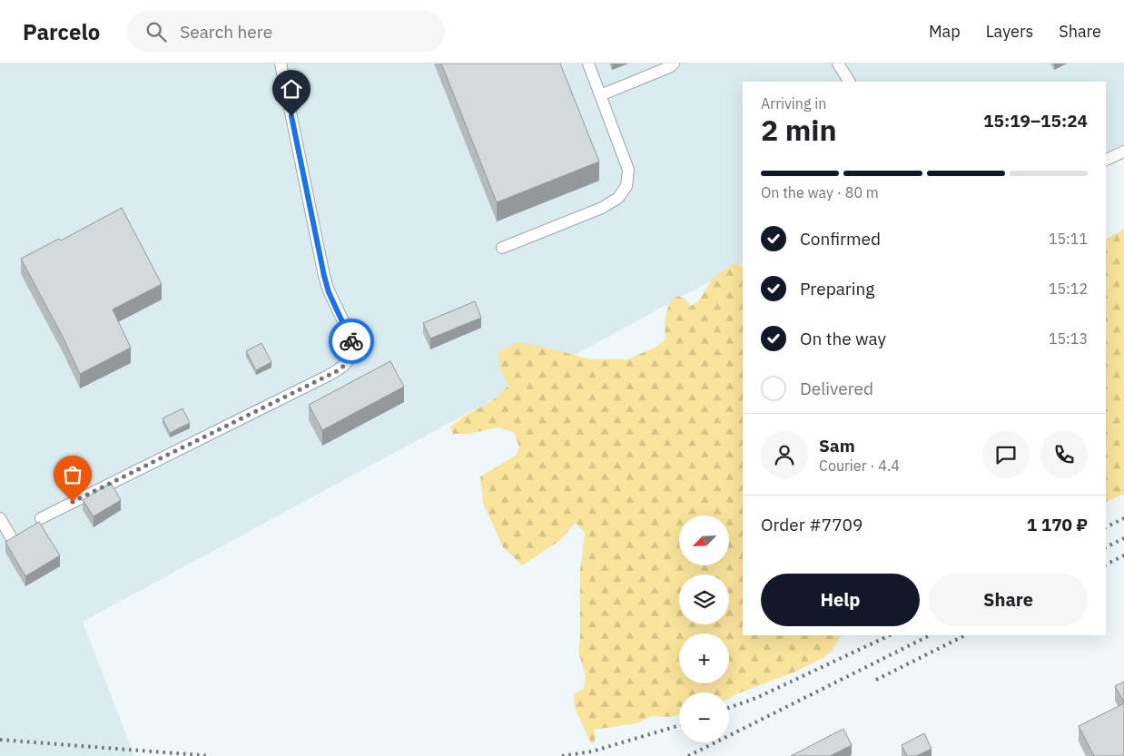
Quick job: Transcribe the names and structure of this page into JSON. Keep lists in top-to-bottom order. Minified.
{"north":"bottom left","page":{"header":"Parcelo","search":"Search here","nav":["Map","Layers","Share"],"heading":["2 min","Arriving in","15:19–15:24"],"panel":["Sam","Courier · 4.4","Order #7709","1 170 ₽"],"bar":"On the way · 80 m","list":[["Confirmed","15:11"],["Preparing","15:12"],["On the way","15:13"],"Delivered"],"map_buttons":["+","−"],"buttons":["Help","Share"]}}
